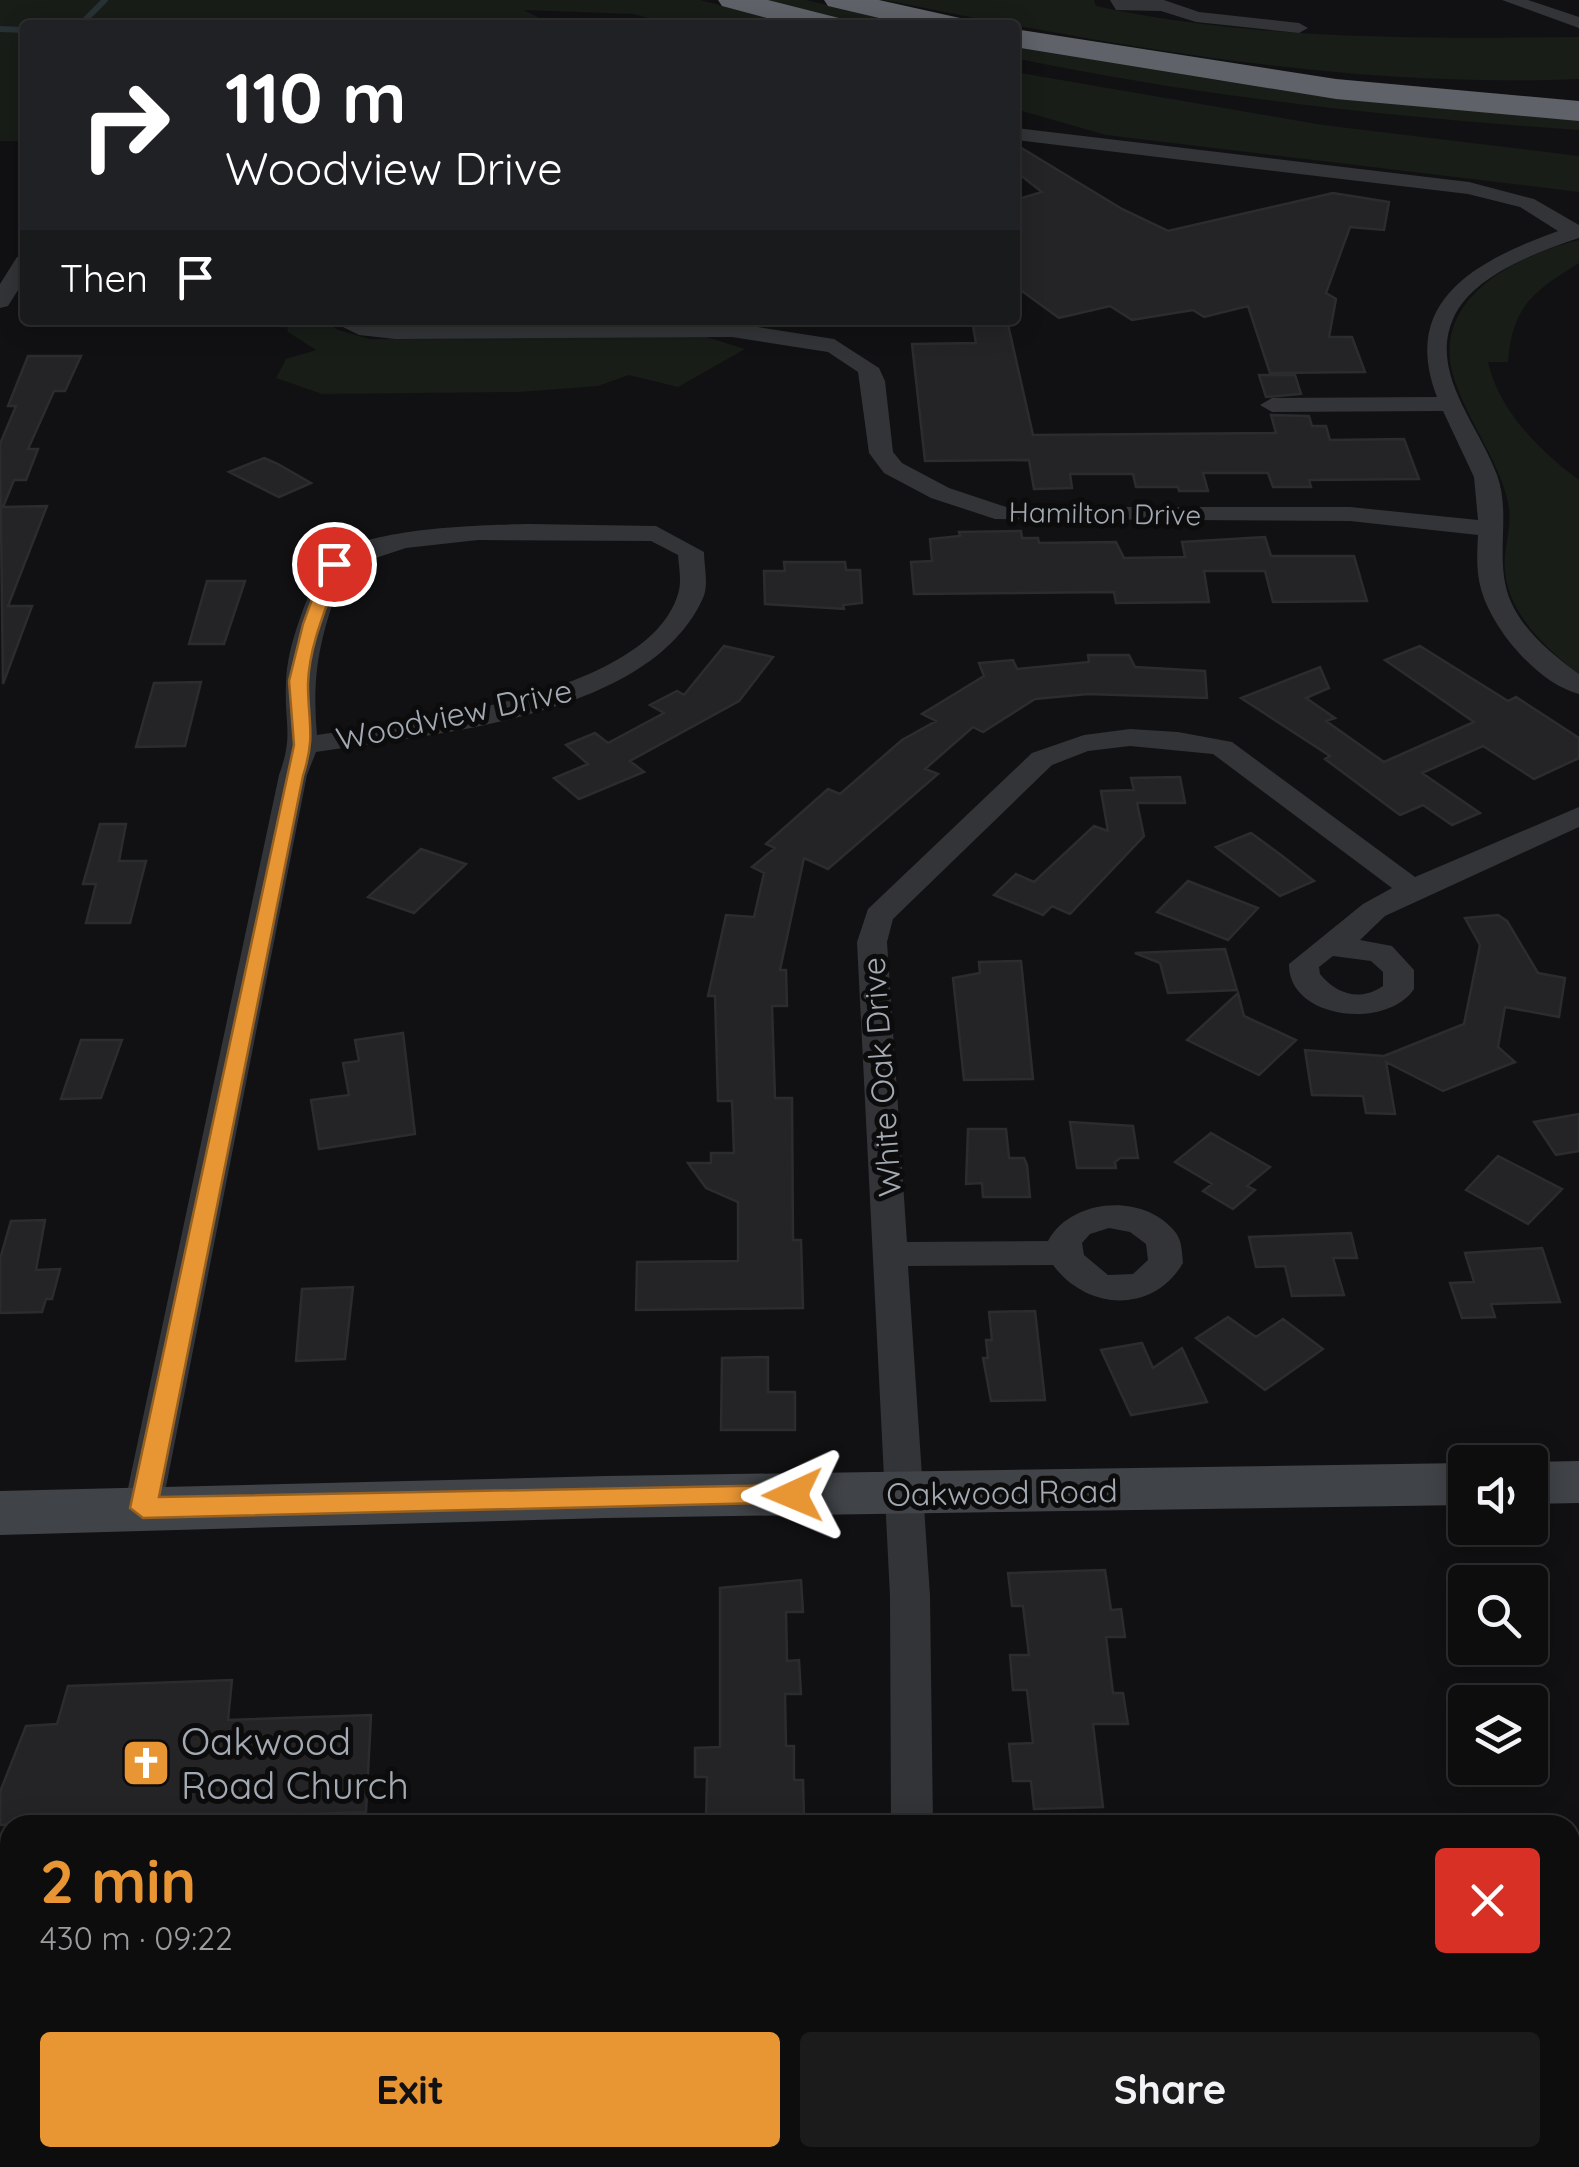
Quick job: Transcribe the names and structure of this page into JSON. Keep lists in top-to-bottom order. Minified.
{"streets":{"street":["Hamilton Drive","Woodview Drive","White Oak Drive","Oakwood Road"]},"crossings":[["Woodview Drive","Oakwood Road"],["White Oak Drive","Oakwood Road"]],"places":{"church":["Oakwood Road Church"]},"page":{"turn":["110 m","Woodview Drive"],"then":"Then","heading":["2 min","430 m · 09:22"],"buttons":["Exit","Share"]}}
